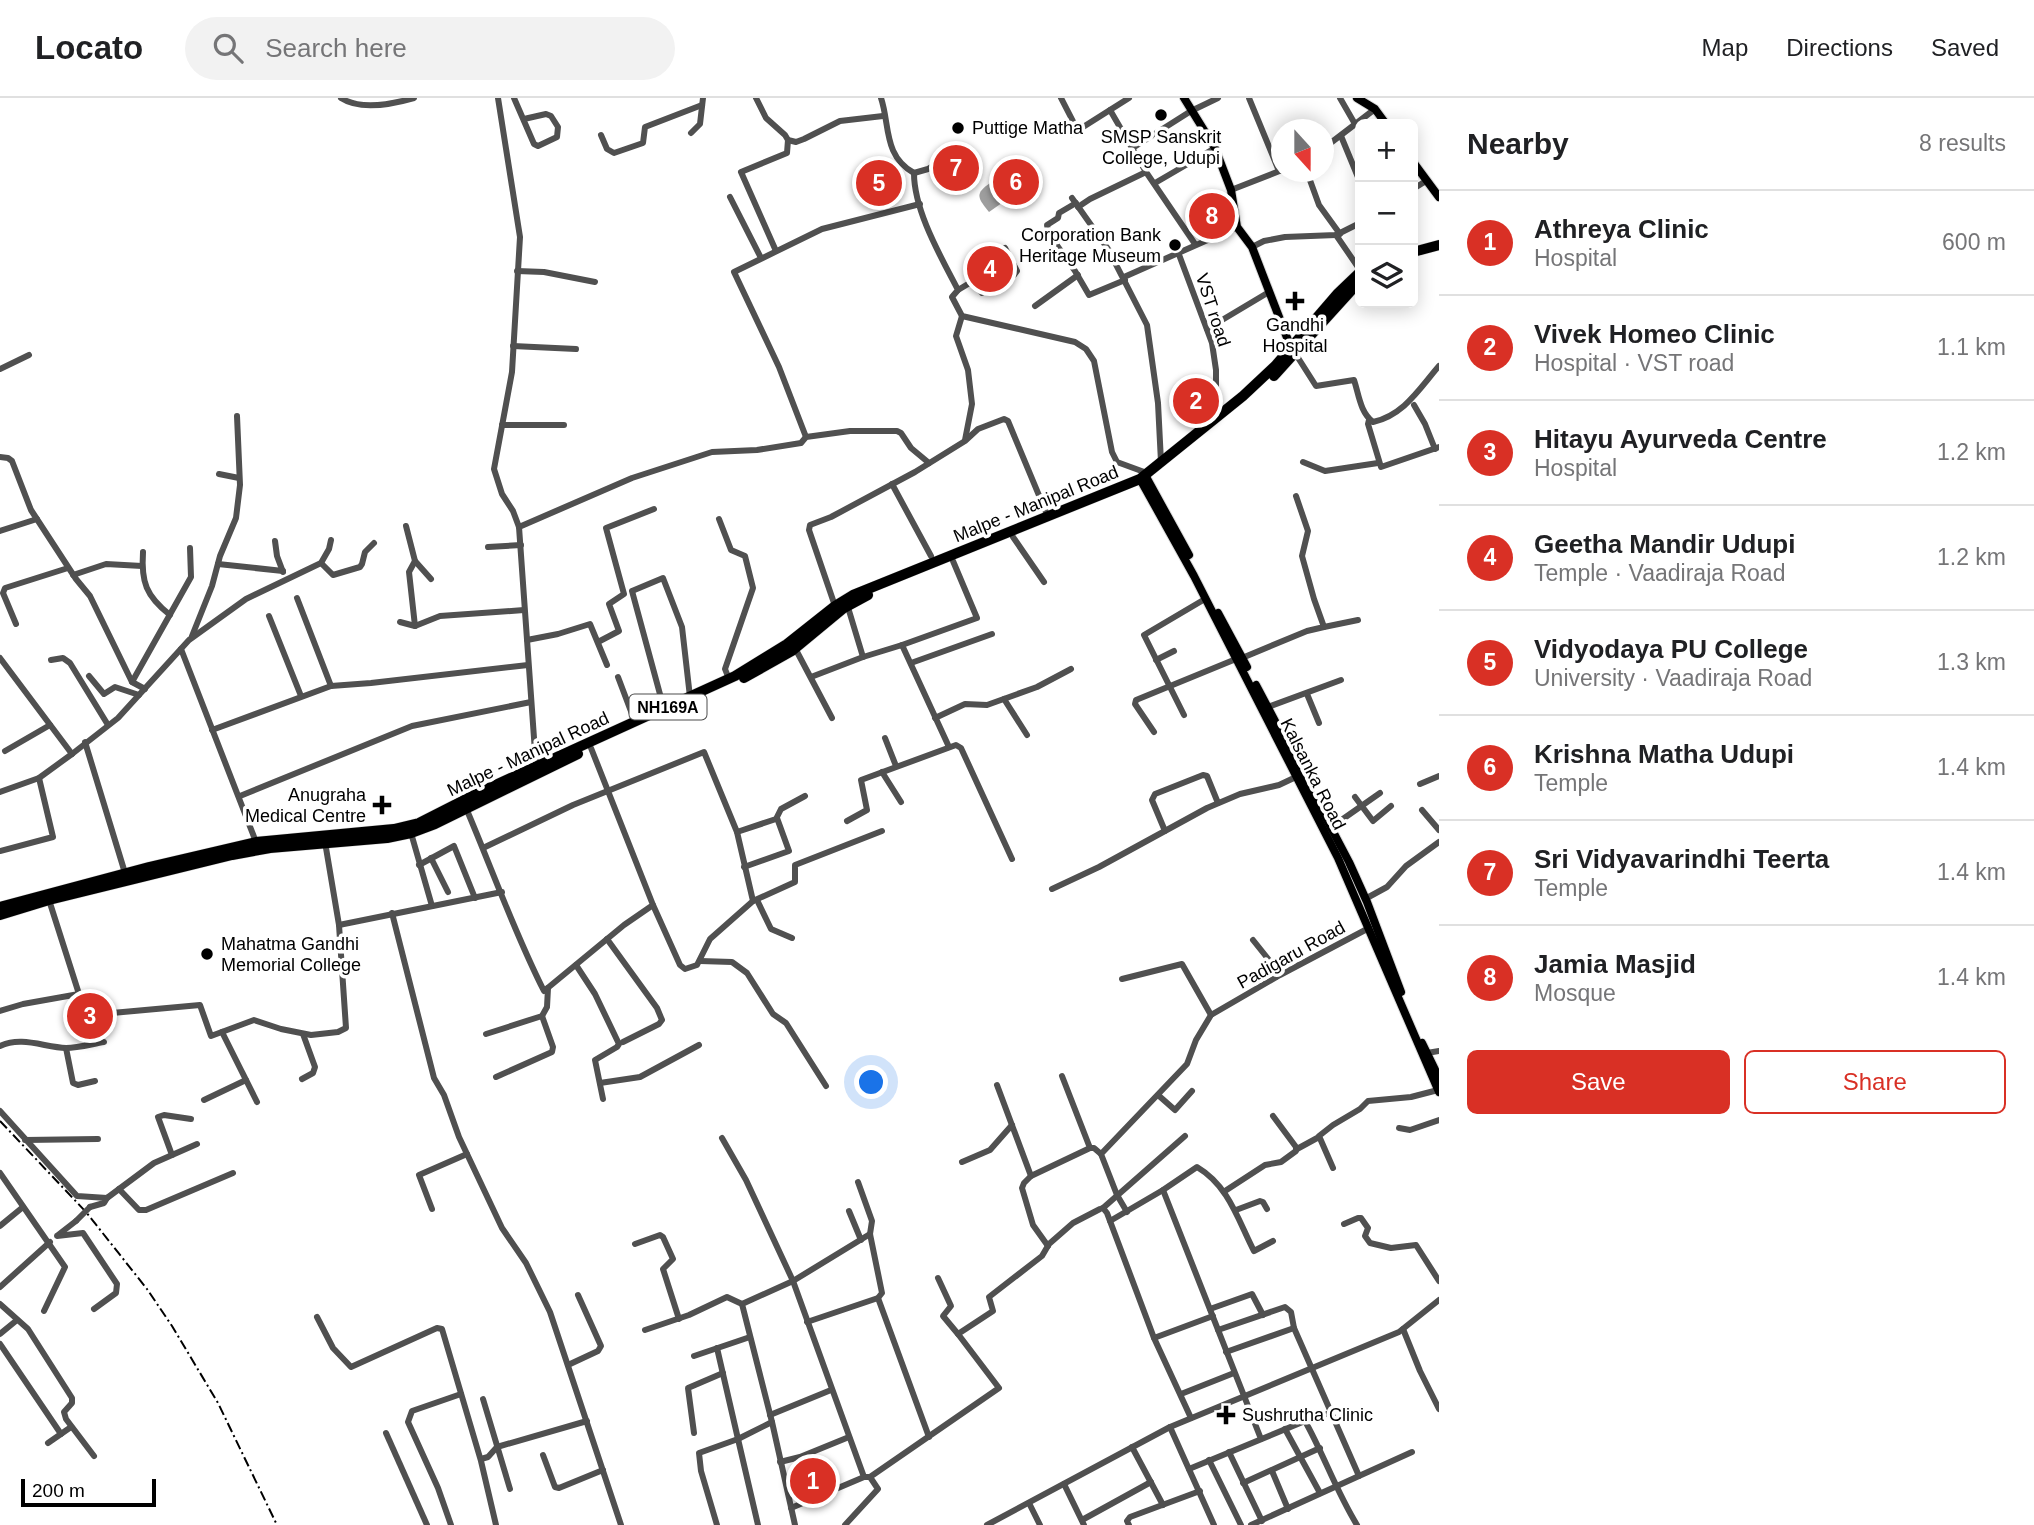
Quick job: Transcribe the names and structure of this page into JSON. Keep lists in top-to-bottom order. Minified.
{"streets":{"highway":["Malpe - Manipal Road","NH169A"],"main road":["Kalsanka Road"],"street":["VST road","Padigaru Road"]},"crossings":[["VST road","Malpe - Manipal Road"],["Malpe - Manipal Road","Kalsanka Road"],["Kalsanka Road","Padigaru Road"]],"places":{"other":["SMSP Sanskrit College, Udupi","Puttige Matha","Corporation Bank Heritage Museum","Mahatma Gandhi Memorial College"],"health":["Gandhi Hospital","Anugraha Medical Centre","Sushrutha Clinic"]},"scale_bar":"200 m","north":"bottom","page":{"header":"Locato","search":"Search here","nav":["Map","Directions","Saved"],"heading":["Nearby","8 results"],"map_buttons":["+","−"],"pins":["7","6","5","8","4","2","3","1"],"list":[{"mark":"1","name":"Athreya Clinic","note":"Hospital","value":"600 m"},{"mark":"2","name":"Vivek Homeo Clinic","note":"Hospital · VST road","value":"1.1 km"},{"mark":"3","name":"Hitayu Ayurveda Centre","note":"Hospital","value":"1.2 km"},{"mark":"4","name":"Geetha Mandir Udupi","note":"Temple · Vaadiraja Road","value":"1.2 km"},{"mark":"5","name":"Vidyodaya PU College","note":"University · Vaadiraja Road","value":"1.3 km"},{"mark":"6","name":"Krishna Matha Udupi","note":"Temple","value":"1.4 km"},{"mark":"7","name":"Sri Vidyavarindhi Teerta","note":"Temple","value":"1.4 km"},{"mark":"8","name":"Jamia Masjid","note":"Mosque","value":"1.4 km"}],"buttons":["Save","Share"],"scale":"200 m"}}
